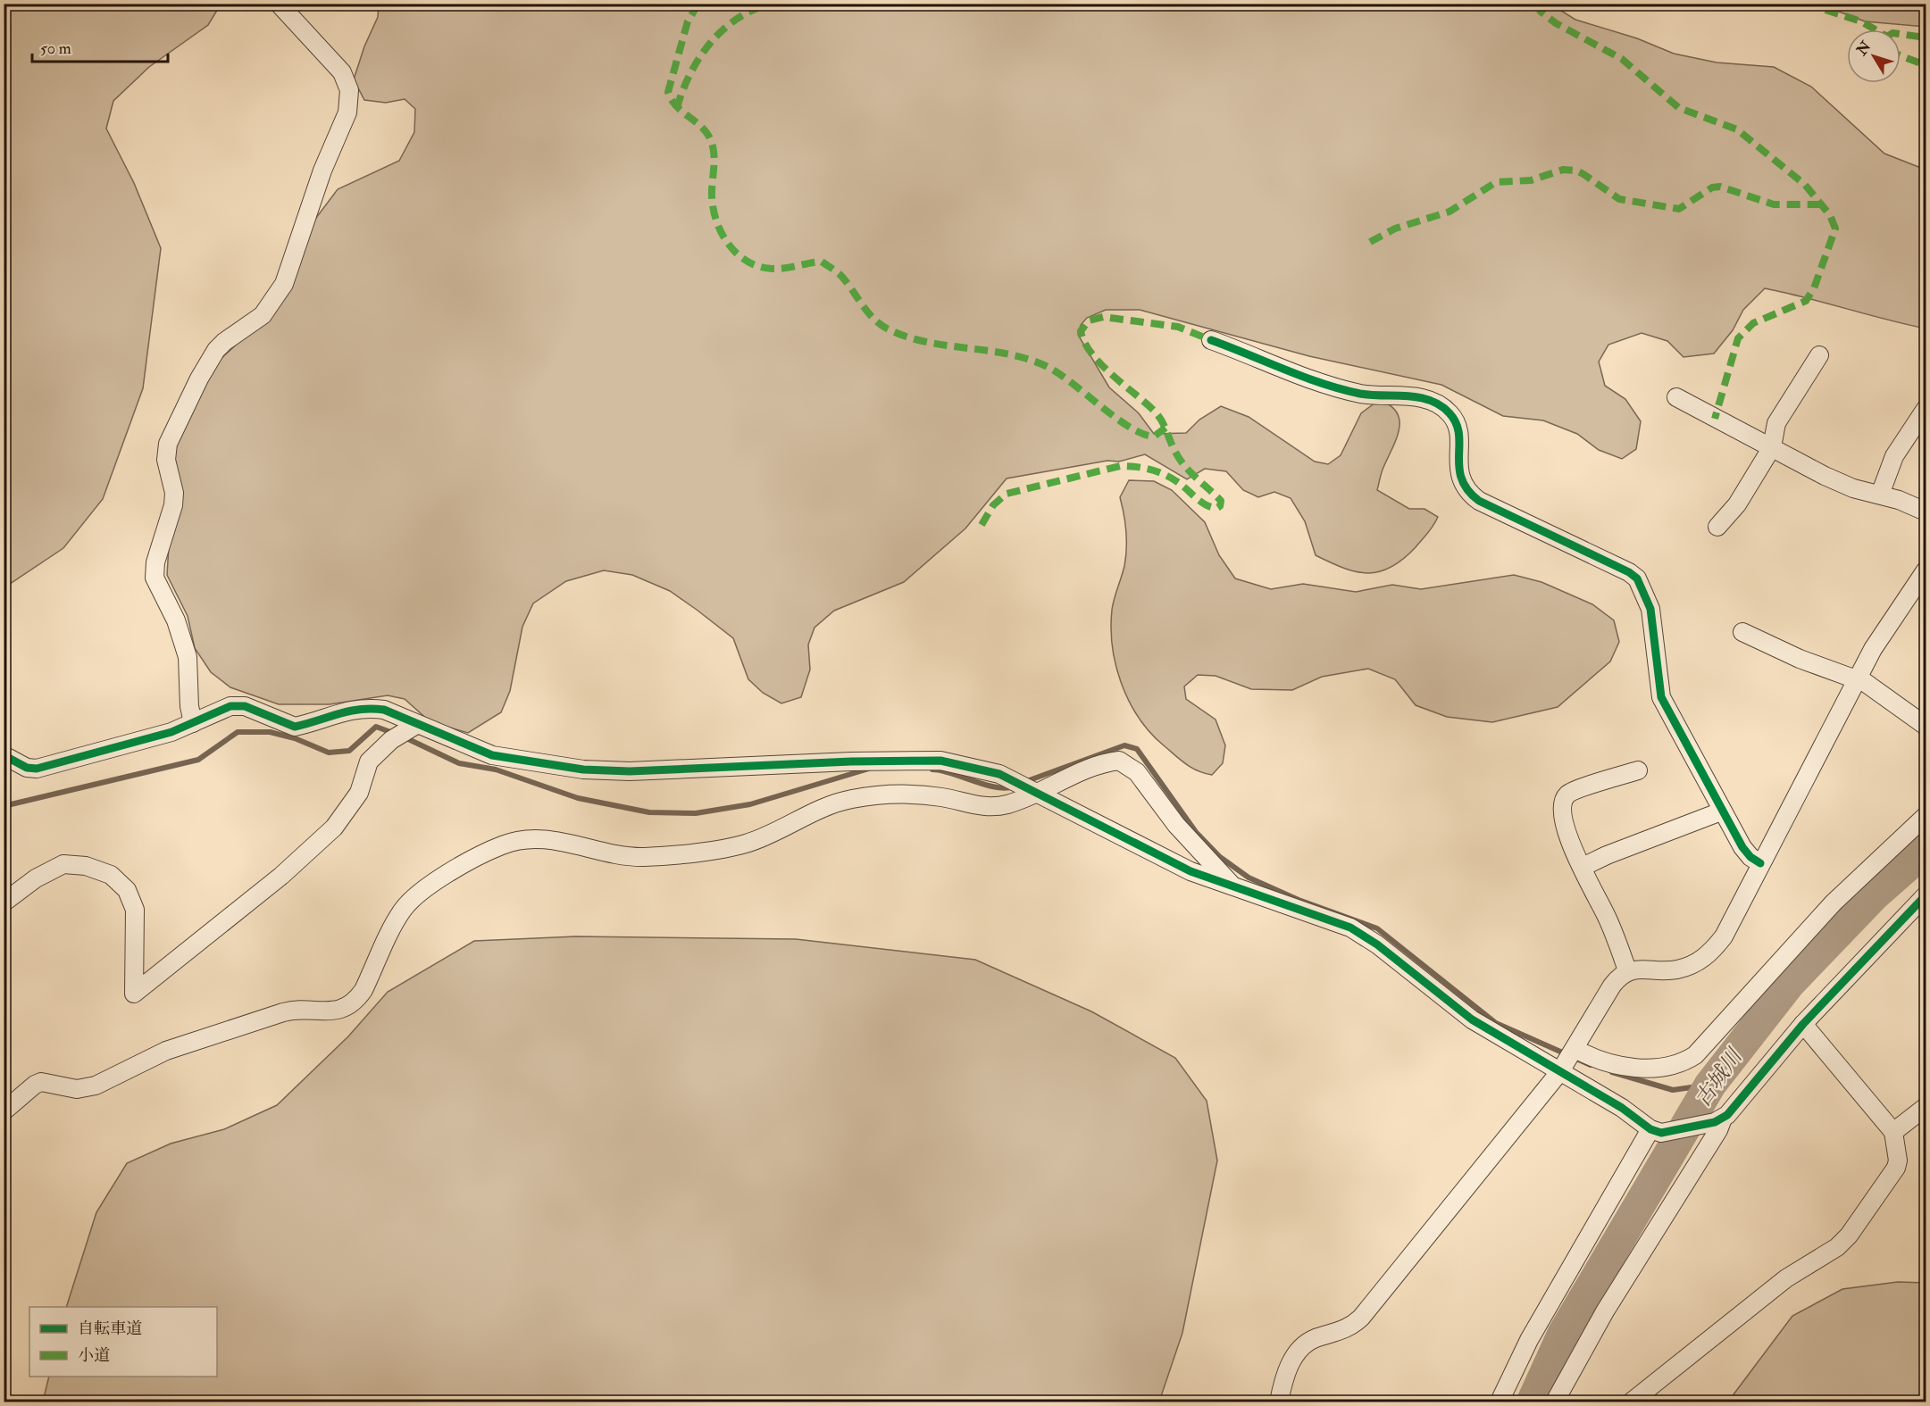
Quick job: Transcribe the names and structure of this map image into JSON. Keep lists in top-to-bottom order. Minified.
{"water":["古城川"],"legend":["自転車道","小道"],"scale_bar":"50 m","north":"top left"}
